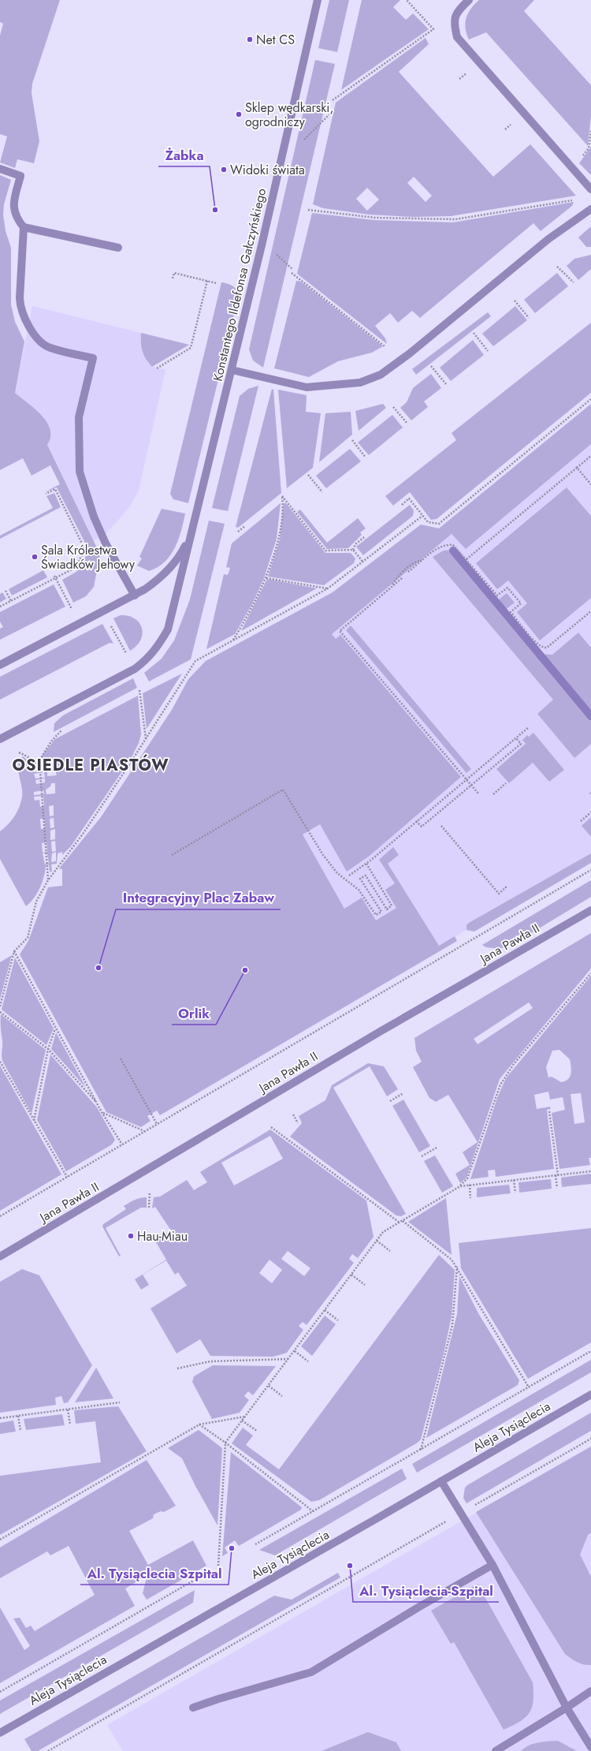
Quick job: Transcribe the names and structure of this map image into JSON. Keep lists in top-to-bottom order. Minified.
{"streets":{"street":["Konstantego Ildefonsa Gałczyńskiego","Jana Pawła II","Aleja Tysiąclecia"]},"districts":["OSIEDLE PIASTÓW"],"places":["Net CS","Sklep wędkarski, ogrodniczy","Widoki świata","Żabka","Sala Królestwa Świadków Jehowy","Integracyjny Plac Zabaw","Orlik","Hau-Miau","Al. Tysiąclecia Szpital","Al. Tysiąclecia-Szpital"]}
